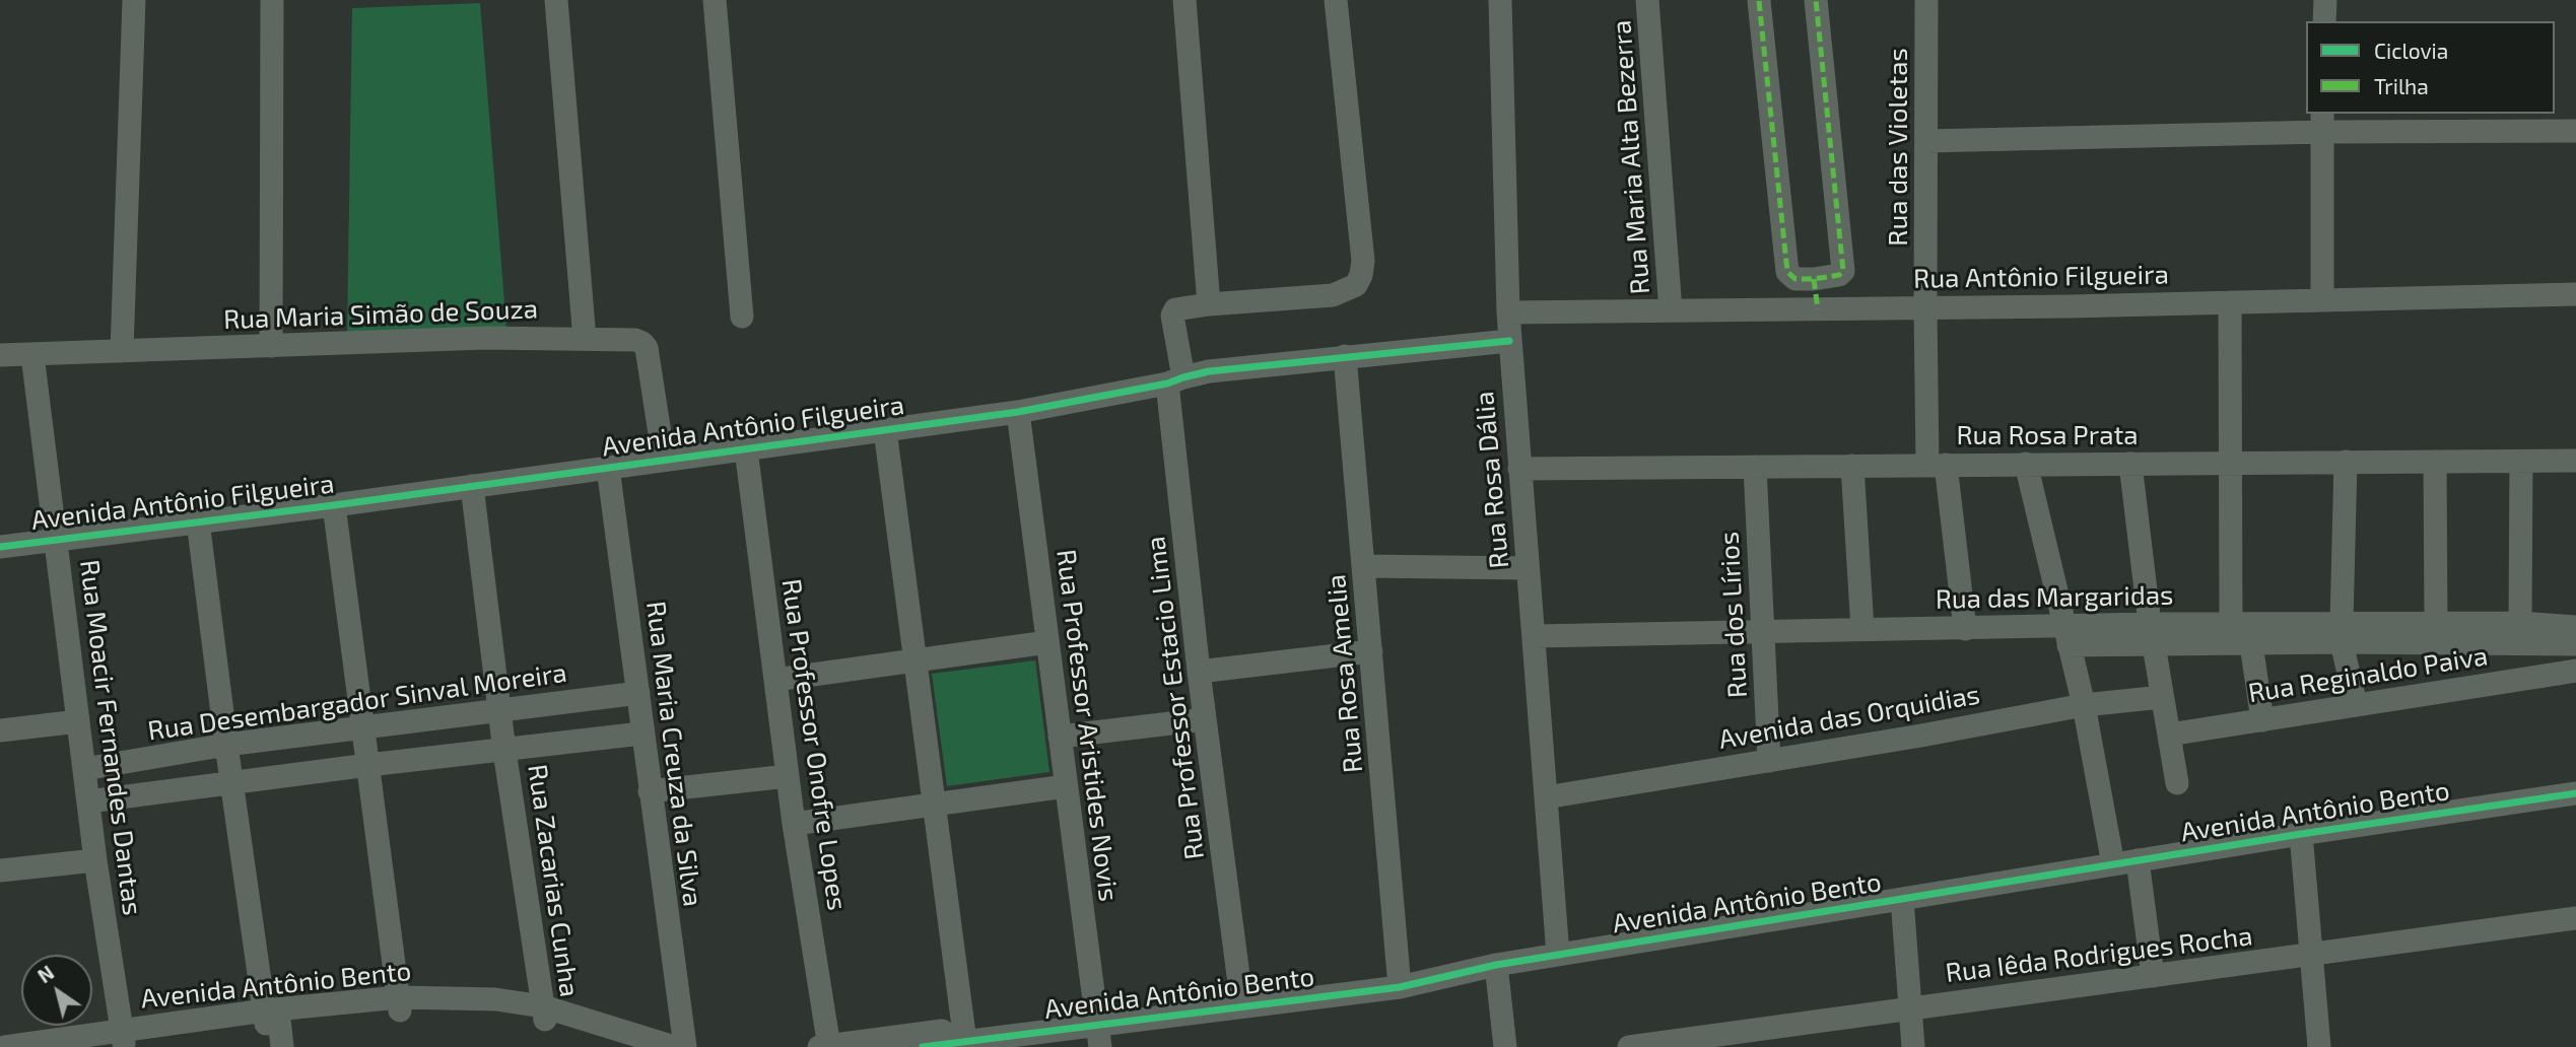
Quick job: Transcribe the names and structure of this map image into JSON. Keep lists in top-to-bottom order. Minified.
{"streets":{"street":["Rua das Violetas","Rua Maria Alta Bezerra","Rua Antônio Filgueira","Rua Maria Simão de Souza","Avenida Antônio Filgueira","Rua Rosa Prata","Rua Rosa Dália","Rua das Margaridas","Rua dos Lírios","Rua Rosa Amelia","Rua Reginaldo Paiva","Rua Professor Estacio Lima","Rua Desembargador Sinval Moreira","Avenida das Orquidias","Rua Professor Aristides Novis","Rua Moacir Fernandes Dantas","Rua Professor Onofre Lopes","Rua Maria Creuza da Silva","Avenida Antônio Bento","Rua Zacarias Cunha","Rua Iêda Rodrigues Rocha"]},"crossings":[["Rua das Violetas","Rua Antônio Filgueira"],["Rua das Violetas","Rua Rosa Prata"],["Rua das Violetas","Rua das Margaridas"],["Rua Maria Alta Bezerra","Rua Antônio Filgueira"],["Rua Antônio Filgueira","Rua Rosa Dália"],["Rua Maria Simão de Souza","Avenida Antônio Filgueira"],["Rua Maria Simão de Souza","Rua Moacir Fernandes Dantas"],["Avenida Antônio Filgueira","Rua Rosa Dália"],["Avenida Antônio Filgueira","Rua Rosa Amelia"],["Avenida Antônio Filgueira","Rua Professor Estacio Lima"],["Avenida Antônio Filgueira","Rua Professor Aristides Novis"],["Avenida Antônio Filgueira","Rua Moacir Fernandes Dantas"],["Avenida Antônio Filgueira","Rua Professor Onofre Lopes"],["Avenida Antônio Filgueira","Rua Maria Creuza da Silva"],["Avenida Antônio Filgueira","Rua Zacarias Cunha"],["Rua Rosa Prata","Rua Rosa Dália"],["Rua Rosa Prata","Rua dos Lírios"],["Rua Rosa Dália","Rua das Margaridas"],["Rua Rosa Dália","Avenida das Orquidias"],["Rua Rosa Dália","Avenida Antônio Bento"],["Rua das Margaridas","Rua dos Lírios"],["Rua dos Lírios","Avenida das Orquidias"],["Rua Rosa Amelia","Avenida Antônio Bento"],["Rua Professor Estacio Lima","Avenida Antônio Bento"],["Rua Desembargador Sinval Moreira","Rua Moacir Fernandes Dantas"],["Rua Desembargador Sinval Moreira","Rua Maria Creuza da Silva"],["Rua Desembargador Sinval Moreira","Rua Zacarias Cunha"],["Rua Professor Aristides Novis","Avenida Antônio Bento"],["Rua Moacir Fernandes Dantas","Avenida Antônio Bento"],["Rua Professor Onofre Lopes","Avenida Antônio Bento"],["Avenida Antônio Bento","Rua Zacarias Cunha"]],"legend":["Ciclovia","Trilha"],"north":"top left"}
